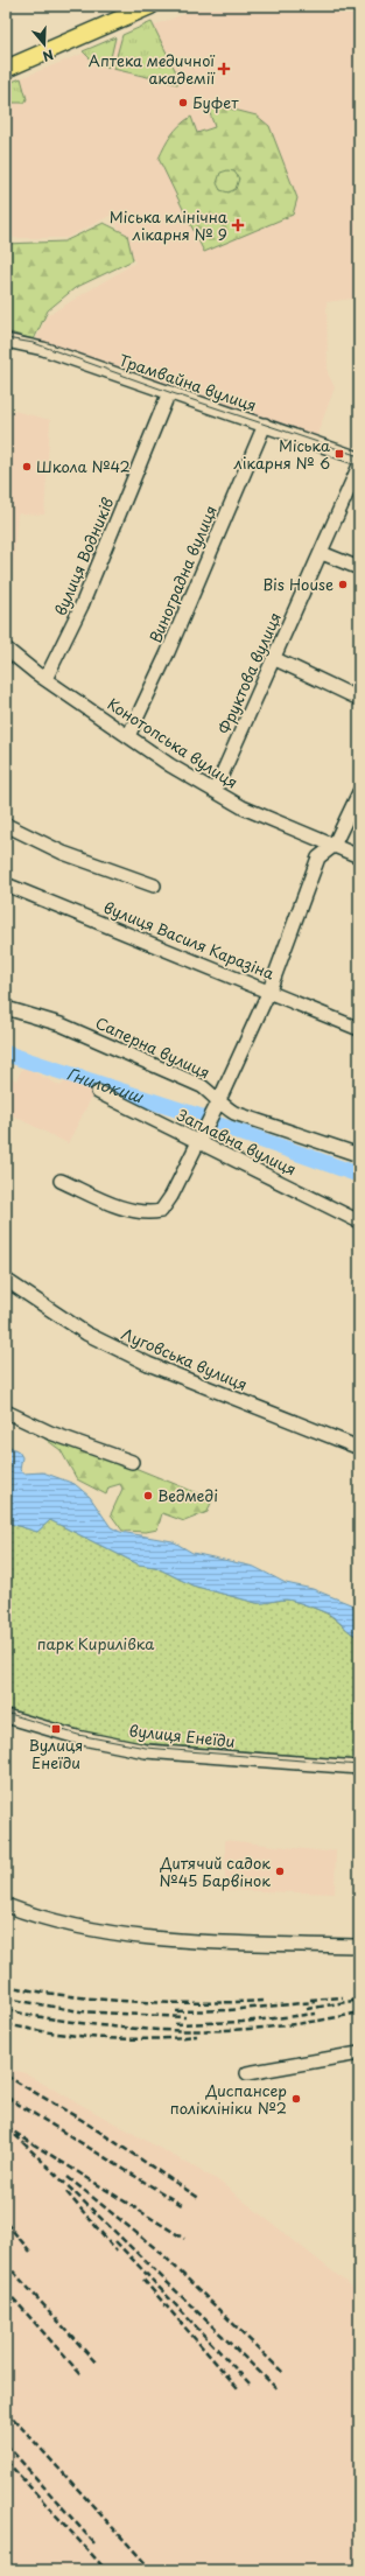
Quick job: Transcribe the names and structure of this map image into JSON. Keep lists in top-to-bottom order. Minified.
{"streets":{"street":["Трамвайна вулиця","вулиця Водників","Виноградна вулиця","Фруктова вулиця","Конотопська вулиця","вулиця Василя Каразіна","Саперна вулиця","Заплавна вулиця","Луговська вулиця","вулиця Енеїди"]},"crossings":[["Трамвайна вулиця","вулиця Водників"],["Трамвайна вулиця","Виноградна вулиця"],["вулиця Водників","Конотопська вулиця"],["Виноградна вулиця","Конотопська вулиця"],["Фруктова вулиця","Конотопська вулиця"]],"water":["Гнилокиш"],"parks":["парк Кирилівка"],"places":{"health":["Аптека медичної академії","Міська клінічна лікарня № 9"],"other":["Буфет","Школа №42","Bis House","Ведмеді","Дитячий садок №45 Барвінок","Диспансер поліклініки №2"],"transit":["Міська лікарня № 6","Вулиця Енеїди"]},"north":"bottom"}
